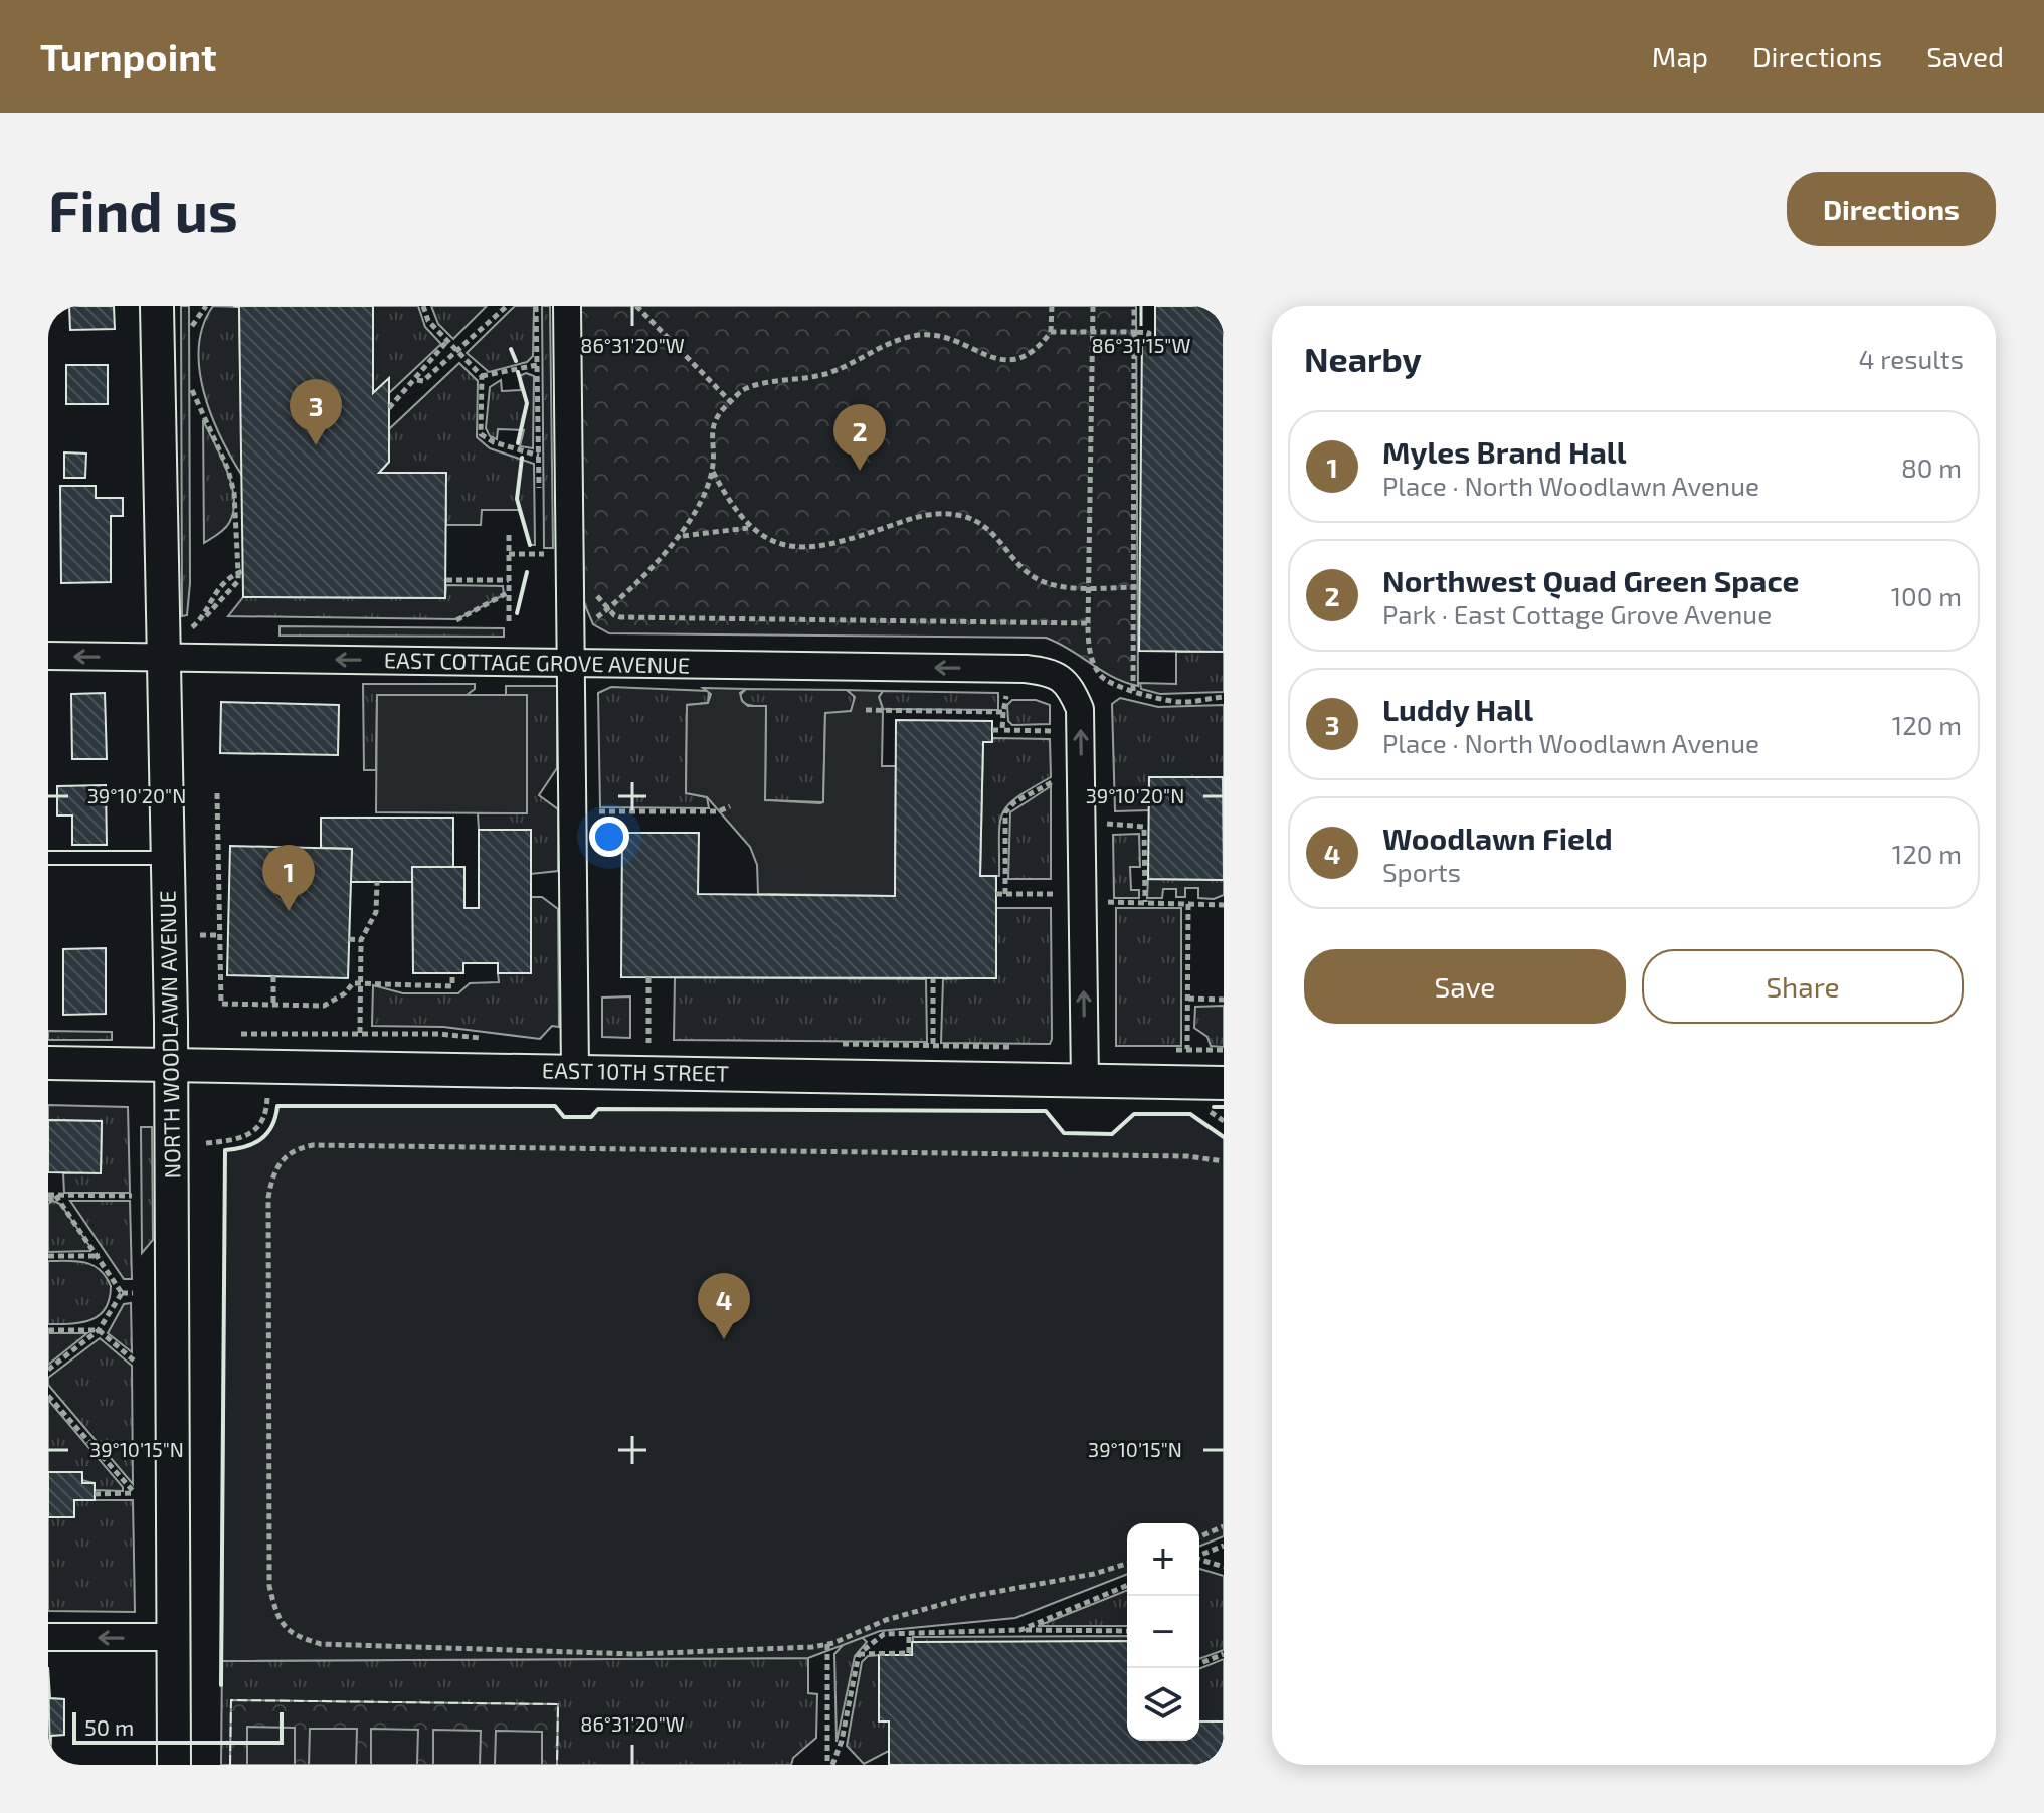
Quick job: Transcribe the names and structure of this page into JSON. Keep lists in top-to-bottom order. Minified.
{"streets":{"street":["EAST COTTAGE GROVE AVENUE","NORTH WOODLAWN AVENUE","EAST 10TH STREET"]},"crossings":[["EAST COTTAGE GROVE AVENUE","NORTH WOODLAWN AVENUE"],["EAST COTTAGE GROVE AVENUE","EAST 10TH STREET"],["NORTH WOODLAWN AVENUE","EAST 10TH STREET"]],"scale_bar":"50 m","page":{"header":"Turnpoint","nav":["Map","Directions","Saved"],"buttons":["Directions",["Save","Share"]],"title":"Find us","heading":["Nearby","4 results"],"pins":["3","2","1","4"],"list":[{"mark":"1","name":"Myles Brand Hall","note":"Place · North Woodlawn Avenue","value":"80 m"},{"mark":"2","name":"Northwest Quad Green Space","note":"Park · East Cottage Grove Avenue","value":"100 m"},{"mark":"3","name":"Luddy Hall","note":"Place · North Woodlawn Avenue","value":"120 m"},{"mark":"4","name":"Woodlawn Field","note":"Sports","value":"120 m"}],"map_buttons":["+","−"],"scale":"50 m"},"coordinates":["86°31'20\"W","86°31'15\"W","39°10'20\"N","39°10'15\"N"]}
